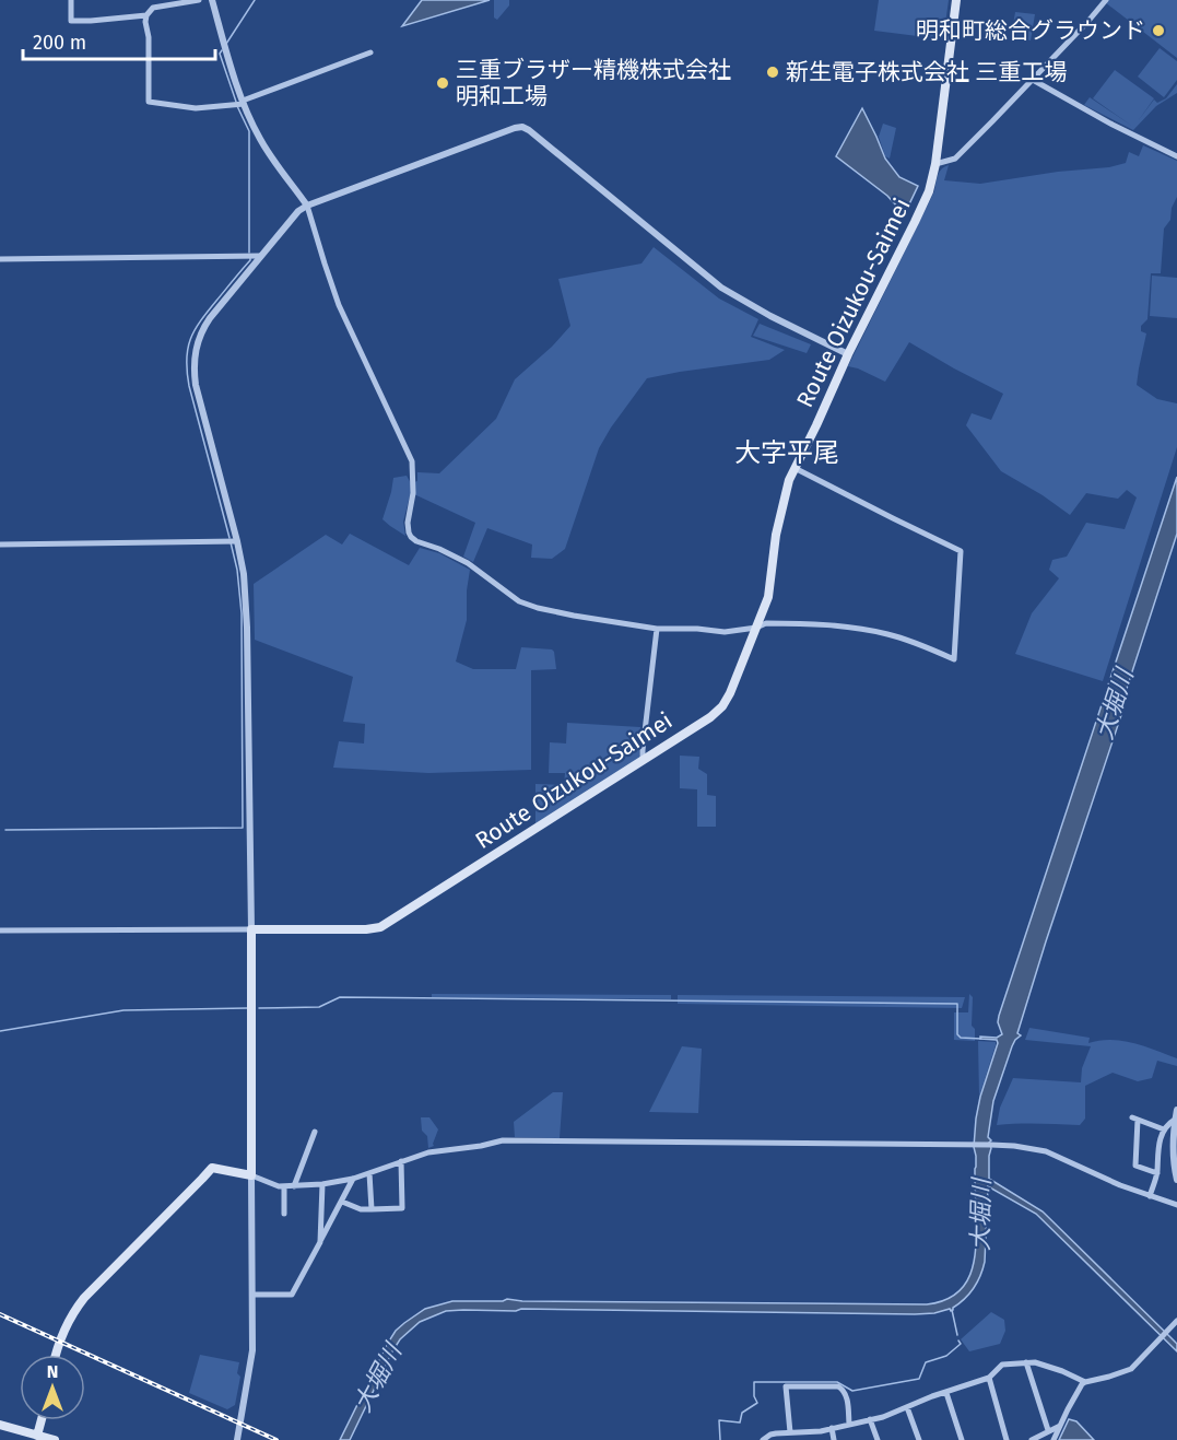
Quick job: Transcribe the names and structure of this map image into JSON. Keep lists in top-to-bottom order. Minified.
{"streets":{"main road":["Route Oizukou-Saimei"]},"districts":["大字平尾"],"water":["大堀川"],"places":["明和町総合グラウンド","新生電子株式会社 三重工場","三重ブラザー精機株式会社 明和工場"],"scale_bar":"200 m","north":"top"}
